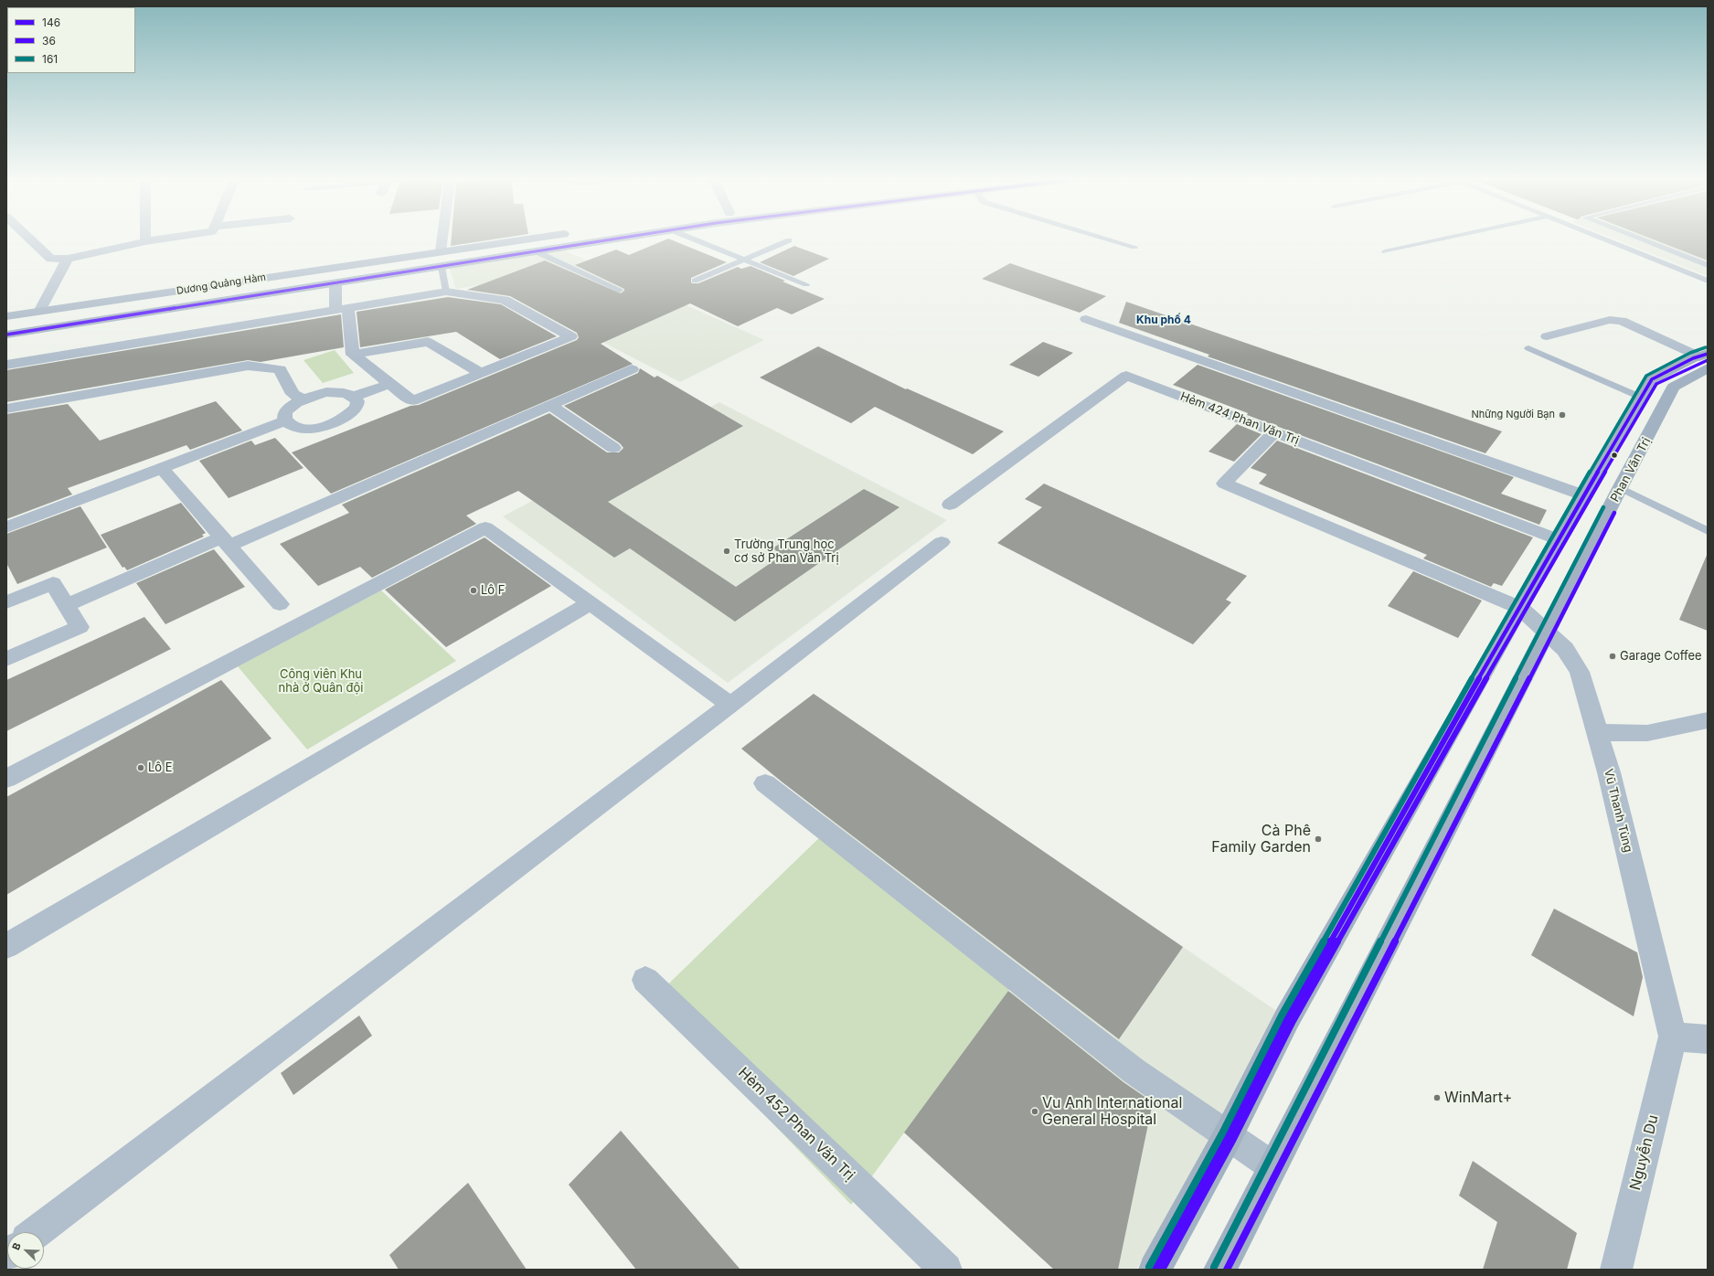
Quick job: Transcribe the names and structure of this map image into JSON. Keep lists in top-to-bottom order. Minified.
{"streets":{"street":["Dương Quảng Hàm","Hẻm 424 Phan Văn Trị","Phan Văn Trị","Vũ Thanh Tùng","Hẻm 452 Phan Văn Trị","Nguyễn Du"]},"crossings":[["Hẻm 424 Phan Văn Trị","Vũ Thanh Tùng"],["Phan Văn Trị","Vũ Thanh Tùng"],["Vũ Thanh Tùng","Nguyễn Du"]],"districts":["Khu phố 4"],"parks":["Công viên Khu nhà ở Quân đội"],"places":["Những Người Bạn","Trường Trung học cơ sở Phan Văn Trị","Lô F","Garage Coffee","Lô E","Cà Phê Family Garden","WinMart+","Vu Anh International General Hospital"],"lines":["transit line 146","transit line 161","transit line 36"],"legend":["146","36","161"],"north":"top left"}
